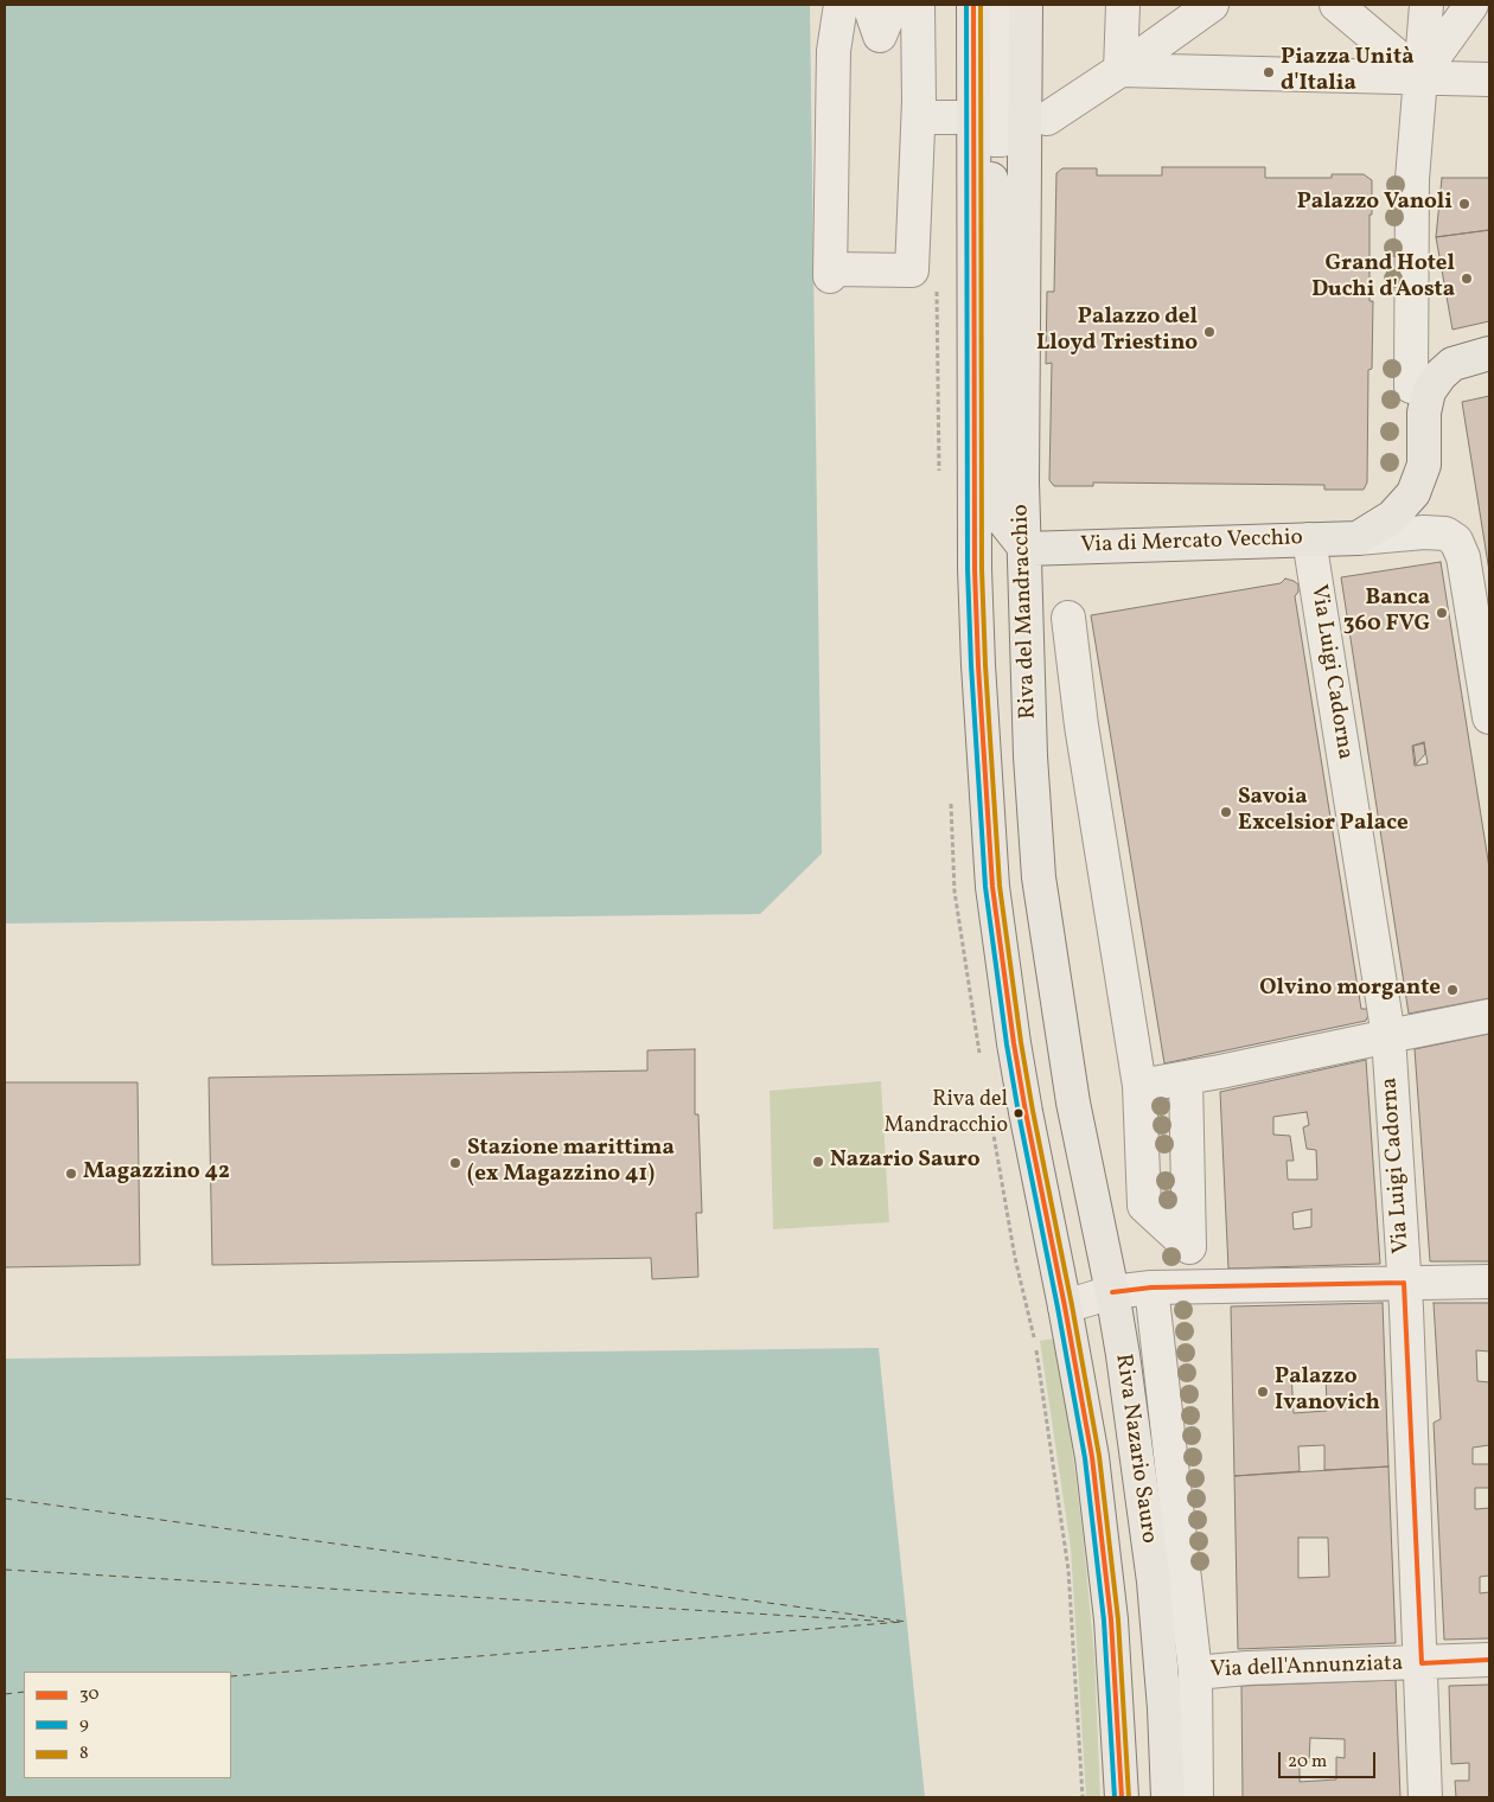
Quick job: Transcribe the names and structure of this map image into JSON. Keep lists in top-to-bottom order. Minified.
{"streets":{"main road":["Via di Mercato Vecchio","Riva del Mandracchio","Riva Nazario Sauro"],"street":["Via Luigi Cadorna","Via dell'Annunziata"]},"crossings":[["Via di Mercato Vecchio","Riva del Mandracchio"],["Via di Mercato Vecchio","Via Luigi Cadorna"],["Riva del Mandracchio","Riva Nazario Sauro"],["Via Luigi Cadorna","Via dell'Annunziata"],["Riva Nazario Sauro","Via dell'Annunziata"]],"places":["Piazza Unità d'Italia","Palazzo Vanoli","Grand Hotel Duchi d'Aosta","Palazzo del Lloyd Triestino","Banca 360 FVG","Savoia Excelsior Palace","Olvino morgante","Riva del Mandracchio","Nazario Sauro","Stazione marittima (ex Magazzino 41)","Magazzino 42","Palazzo Ivanovich"],"lines":["transit line 30","transit line 9","transit line 8"],"legend":["30","9","8"],"scale_bar":"20 m"}
